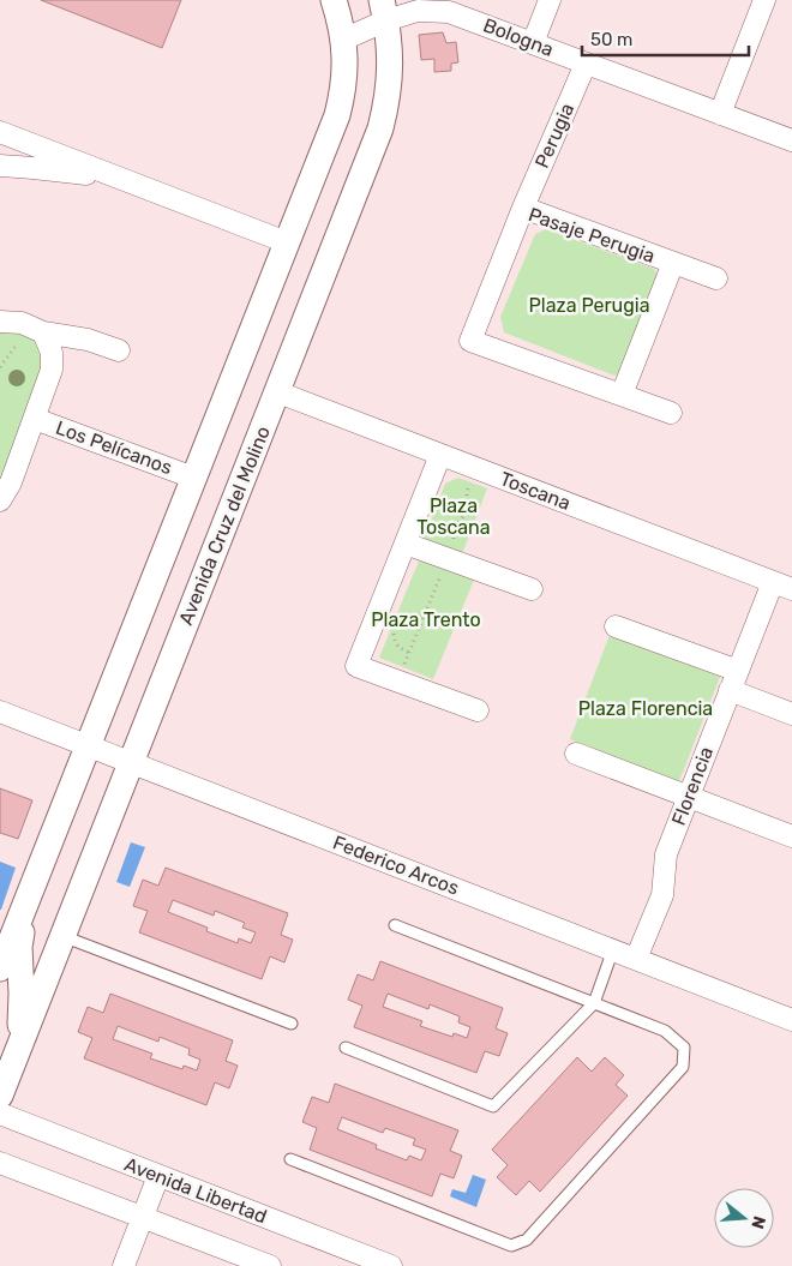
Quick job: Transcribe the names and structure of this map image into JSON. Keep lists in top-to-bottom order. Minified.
{"streets":{"street":["Bologna","Perugia","Pasaje Perugia","Los Pelícanos","Toscana","Avenida Cruz del Molino","Florencia","Federico Arcos","Avenida Libertad"]},"crossings":[["Bologna","Perugia"],["Bologna","Avenida Cruz del Molino"],["Perugia","Pasaje Perugia"],["Los Pelícanos","Avenida Cruz del Molino"],["Toscana","Avenida Cruz del Molino"],["Toscana","Florencia"],["Avenida Cruz del Molino","Federico Arcos"],["Florencia","Federico Arcos"]],"parks":["Plaza Perugia","Plaza Toscana","Plaza Trento","Plaza Florencia"],"scale_bar":"50 m","north":"right"}
